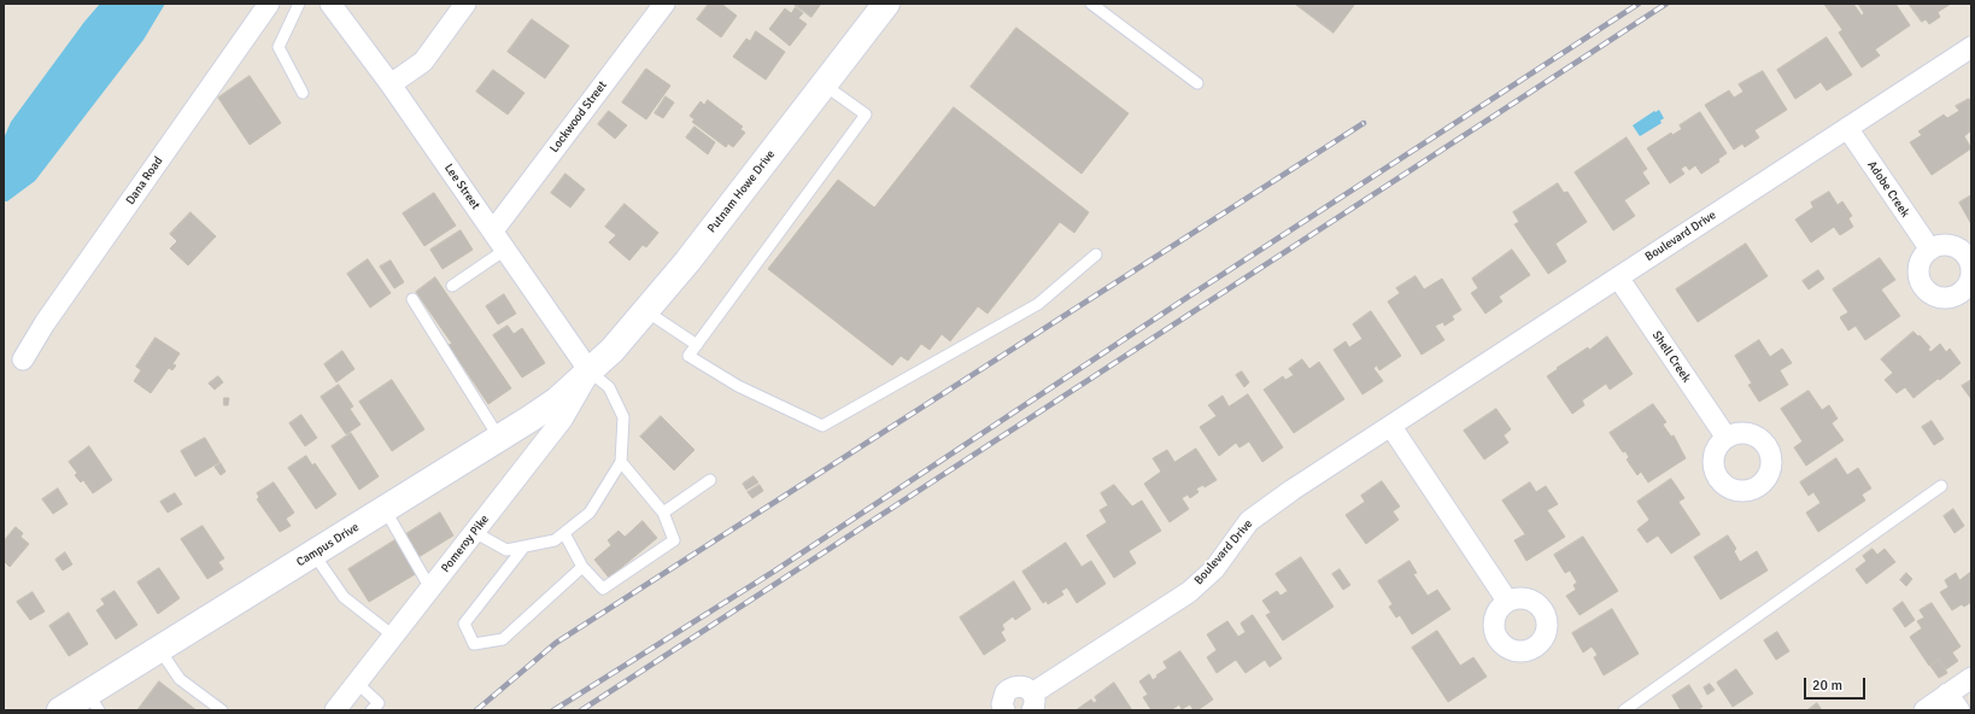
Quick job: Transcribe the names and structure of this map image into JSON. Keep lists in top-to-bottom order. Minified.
{"streets":{"street":["Lockwood Street","Dana Road","Lee Street","Adobe Creek","Putnam Howe Drive","Boulevard Drive","Shell Creek","Pomeroy Pike","Campus Drive"]},"crossings":[["Lockwood Street","Lee Street"],["Lee Street","Putnam Howe Drive"],["Lee Street","Pomeroy Pike"],["Lee Street","Campus Drive"],["Adobe Creek","Boulevard Drive"],["Putnam Howe Drive","Pomeroy Pike"],["Putnam Howe Drive","Campus Drive"],["Boulevard Drive","Shell Creek"],["Pomeroy Pike","Campus Drive"]],"scale_bar":"20 m"}
